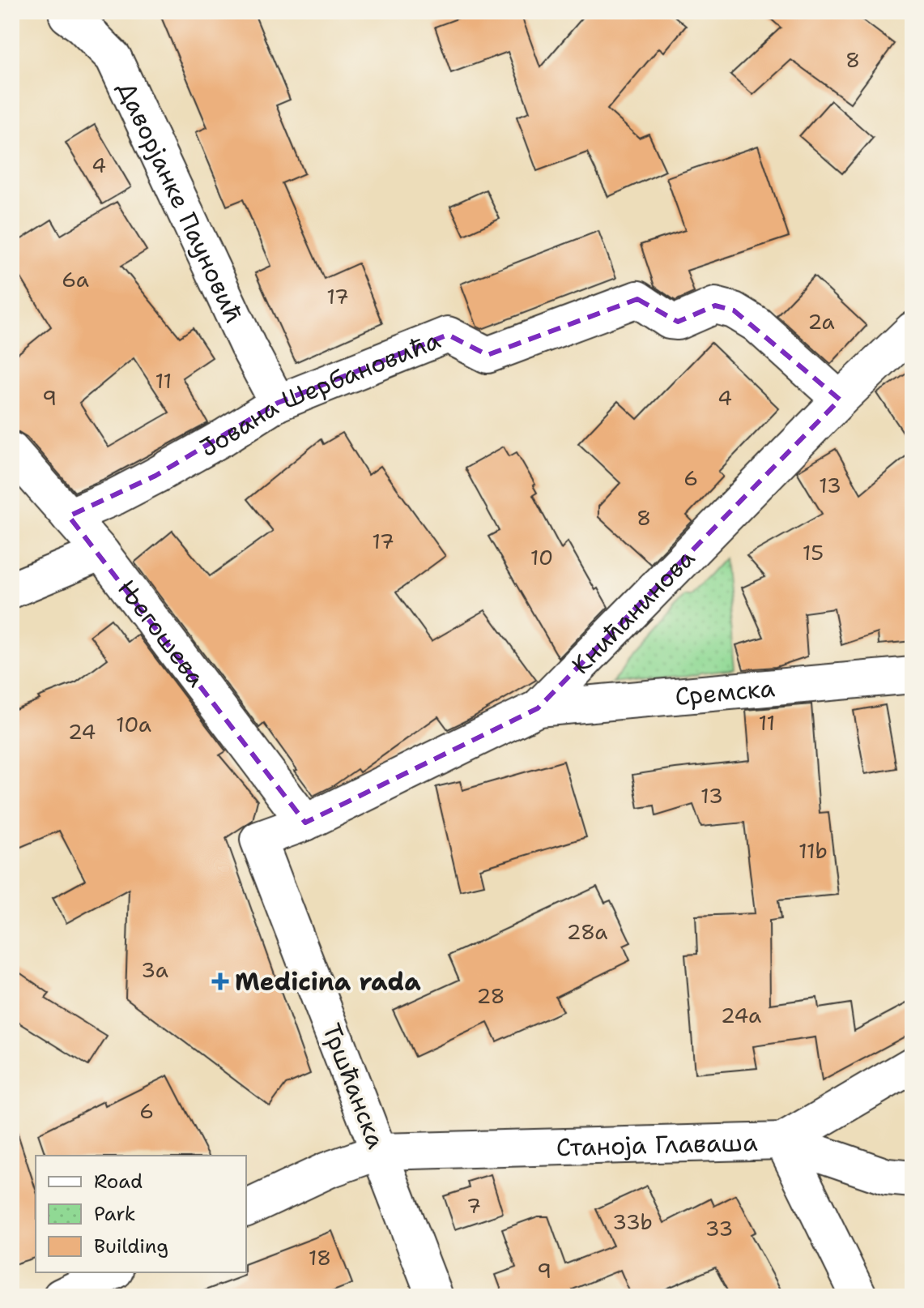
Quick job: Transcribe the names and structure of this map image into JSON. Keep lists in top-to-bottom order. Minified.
{"streets":{"street":["Даворјанке Пауновић","Јована Шербановића","Книћанинова","Његошева","Сремска","Тршћанска","Станоја Главаша"]},"crossings":[["Даворјанке Пауновић","Јована Шербановића"],["Јована Шербановића","Книћанинова"],["Јована Шербановића","Његошева"],["Книћанинова","Његошева"],["Книћанинова","Сремска"],["Книћанинова","Тршћанска"],["Тршћанска","Станоја Главаша"]],"places":{"health":["Medicina rada"]},"house_numbers":["8","4","6a","17","2a","11","9","4","6","13","8","17","15","10","11","10a","24","13","11b","28a","3a","28","24a","6","7","33b","33","18","9"],"legend":["Road","Park","Building"]}
